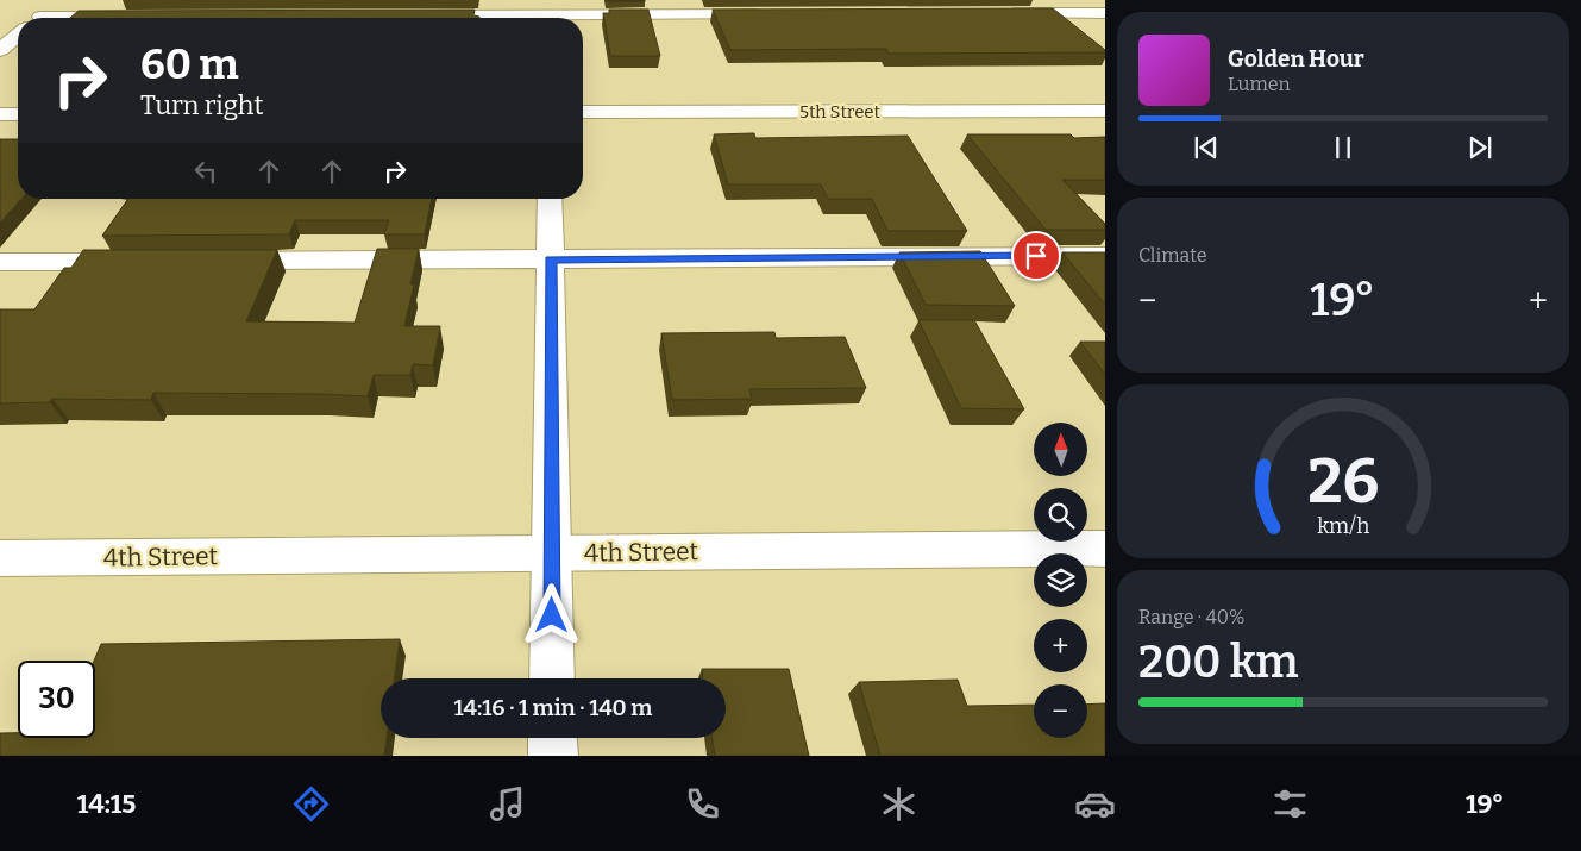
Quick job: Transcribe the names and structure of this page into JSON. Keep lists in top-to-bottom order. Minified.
{"streets":{"street":["5th Street","4th Street"]},"north":"top","page":{"turn":["60 m","Turn right"],"song":["Golden Hour","Lumen"],"tile":["Climate",["Range · 40%","200 km"]],"heat":["−","19°","+"],"map_buttons":["+","−"],"limit":"30","trip":"14:16 · 1 min · 140 m","tabs":["14:15","19°"],"gauge":["26","km/h"]}}
